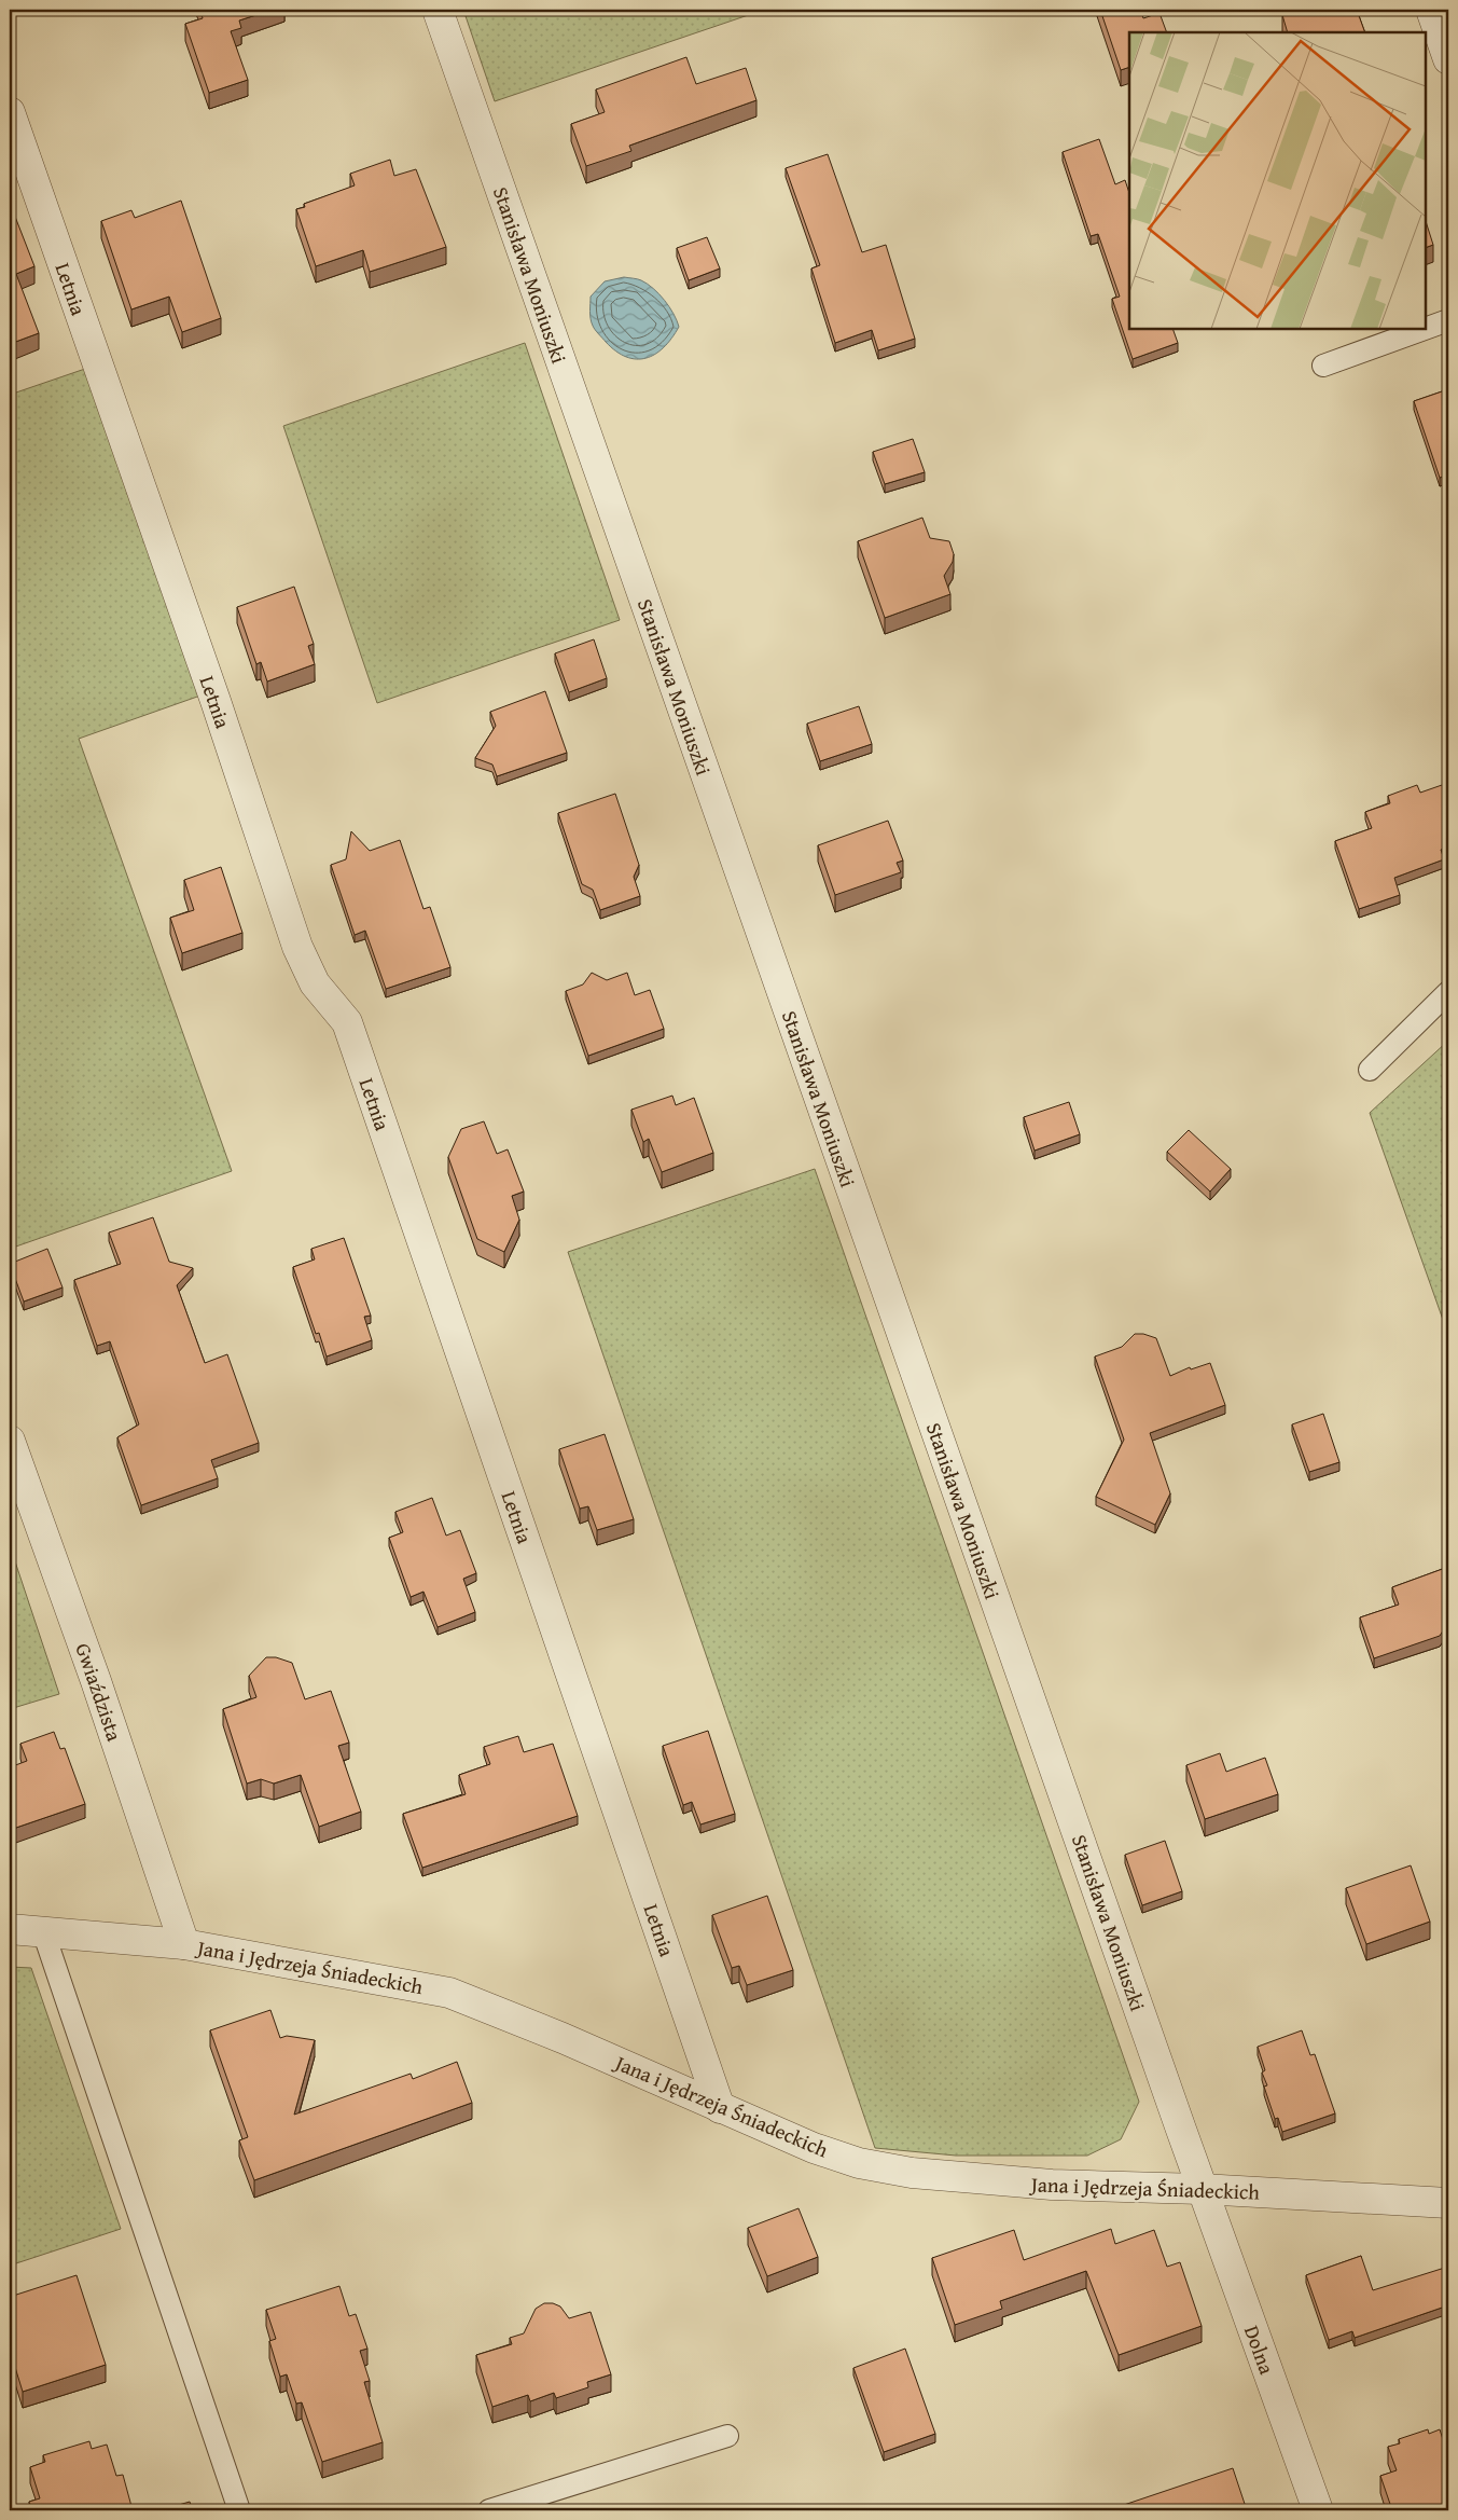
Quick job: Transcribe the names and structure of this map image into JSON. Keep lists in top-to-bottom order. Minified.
{"streets":{"street":["Stanisława Moniuszki","Letnia","Gwiaździsta","Jana i Jędrzeja Śniadeckich","Dolna"]},"crossings":[["Stanisława Moniuszki","Jana i Jędrzeja Śniadeckich"],["Stanisława Moniuszki","Dolna"],["Letnia","Jana i Jędrzeja Śniadeckich"],["Gwiaździsta","Jana i Jędrzeja Śniadeckich"],["Jana i Jędrzeja Śniadeckich","Dolna"]]}
